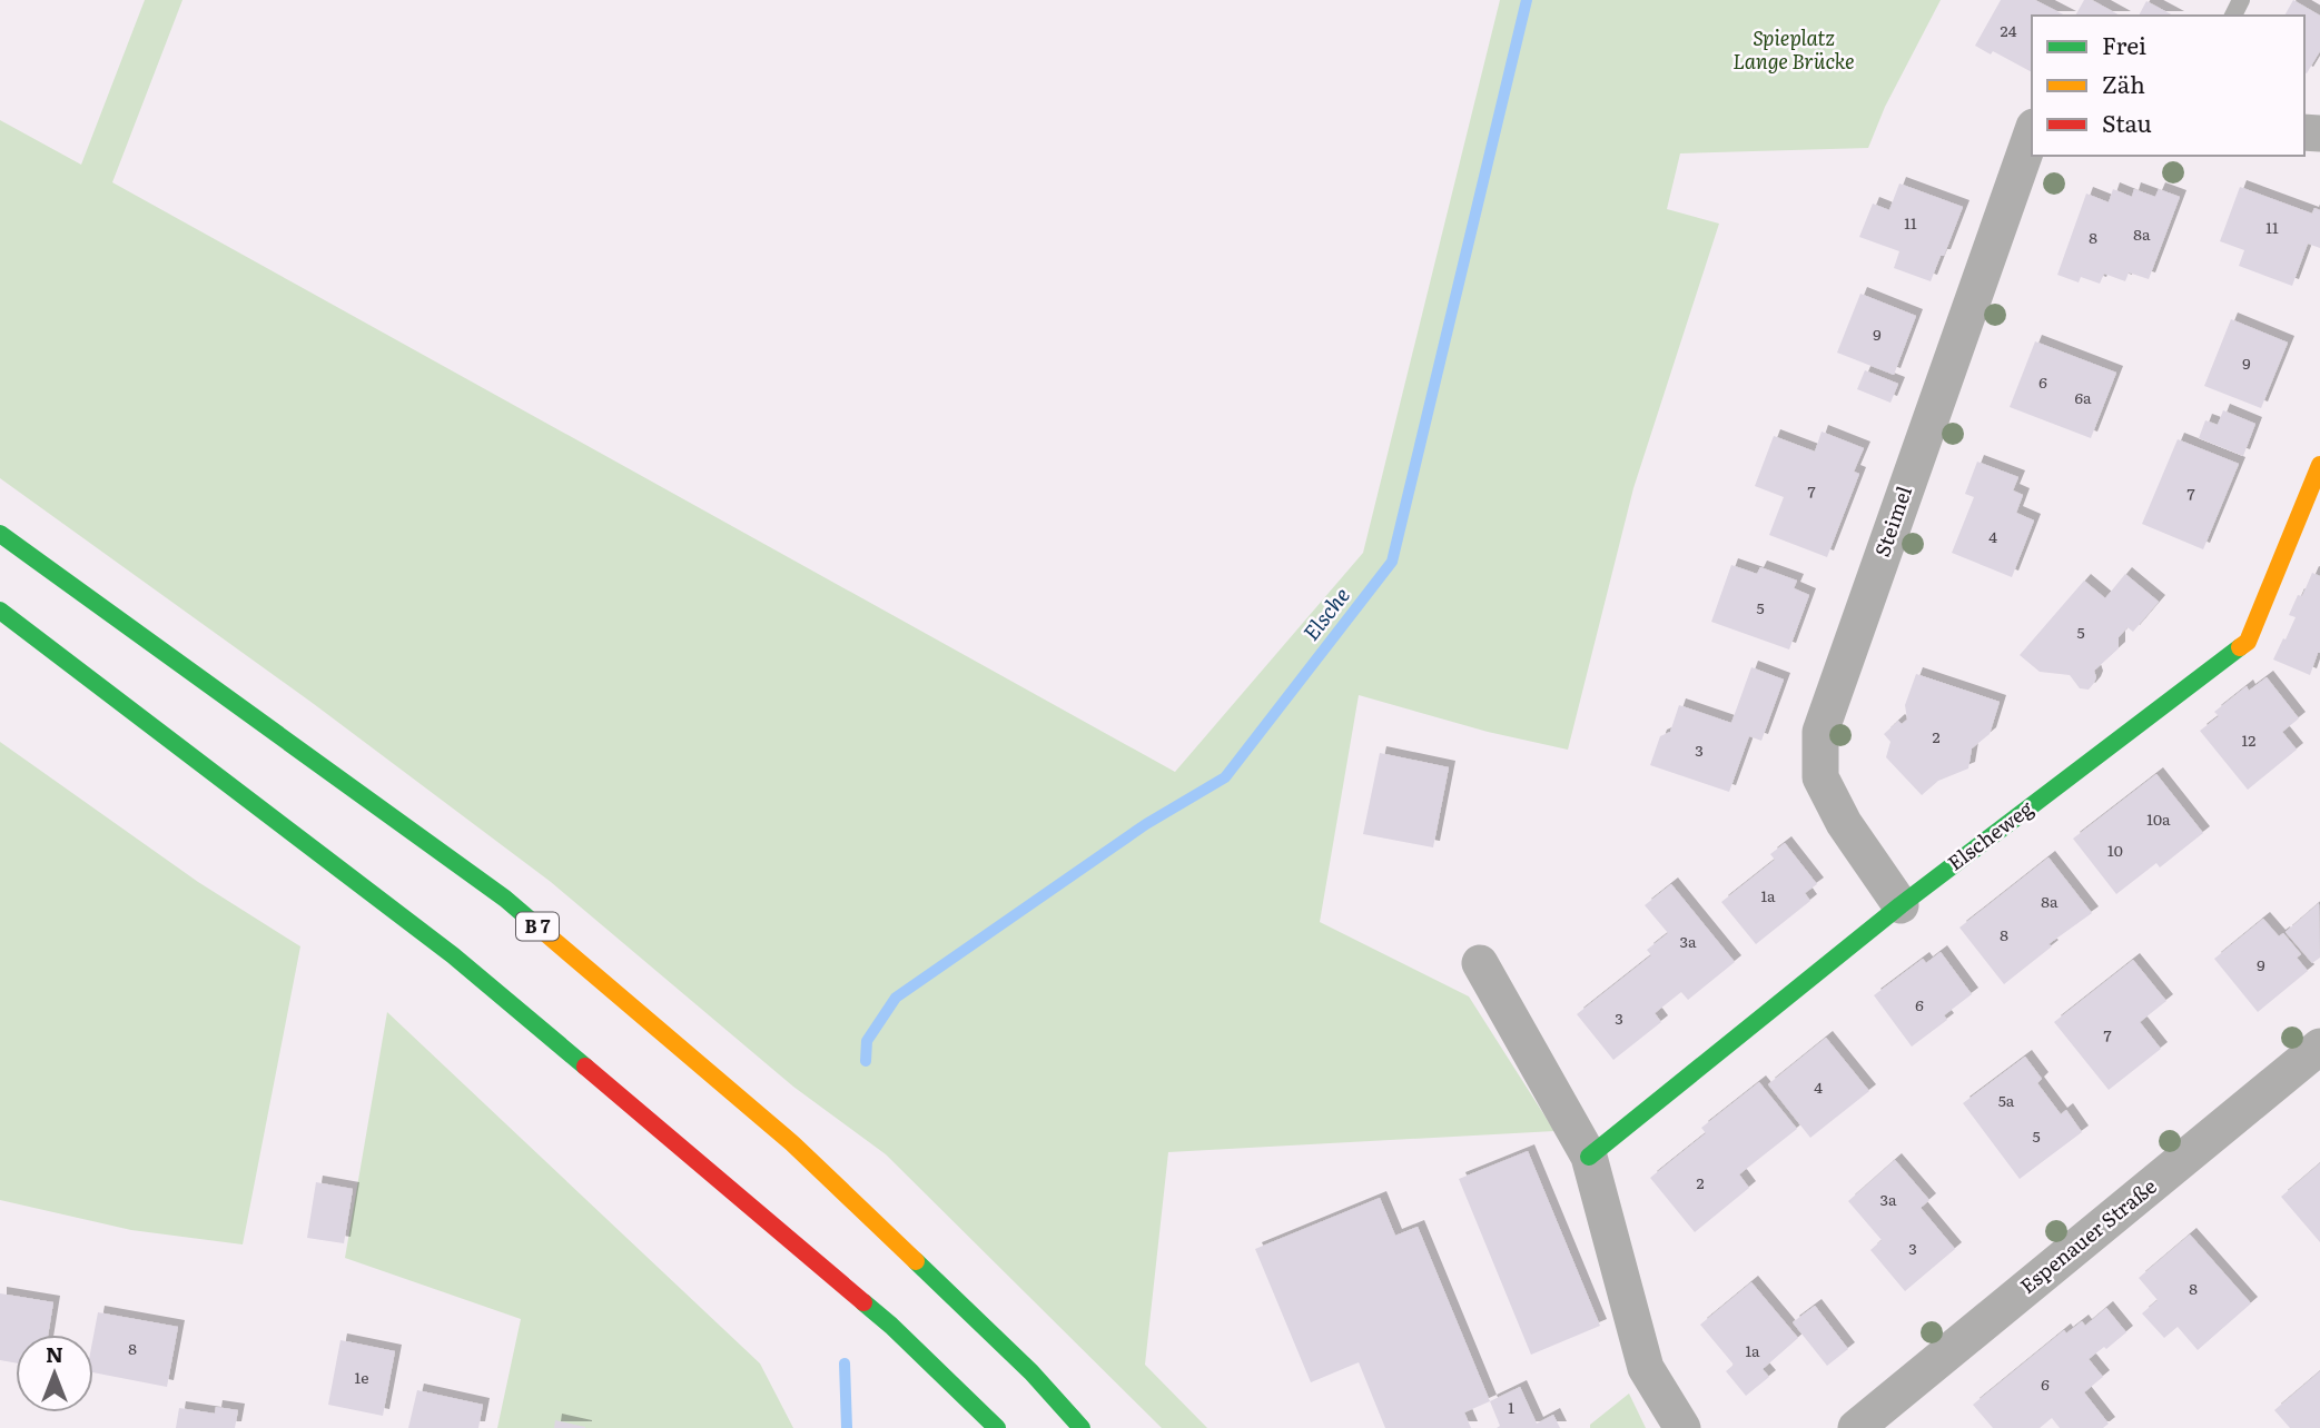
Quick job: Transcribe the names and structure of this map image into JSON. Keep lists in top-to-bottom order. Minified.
{"streets":{"main road":["Elscheweg","B 7"],"street":["Steimel","Espenauer Straße"]},"crossings":[["Steimel","Elscheweg"]],"water":["Elsche"],"parks":["Spieplatz Lange Brücke"],"house_numbers":["24","11","11","8a","8","9","9","6","6a","7","7","4","5","5","2","12","3","10a","10","1a","8a","8","3a","9","6","3","7","4","5a","5","2","3a","3","8","8","1a","1e","6","1"],"legend":["Frei","Zäh","Stau"],"north":"top"}
